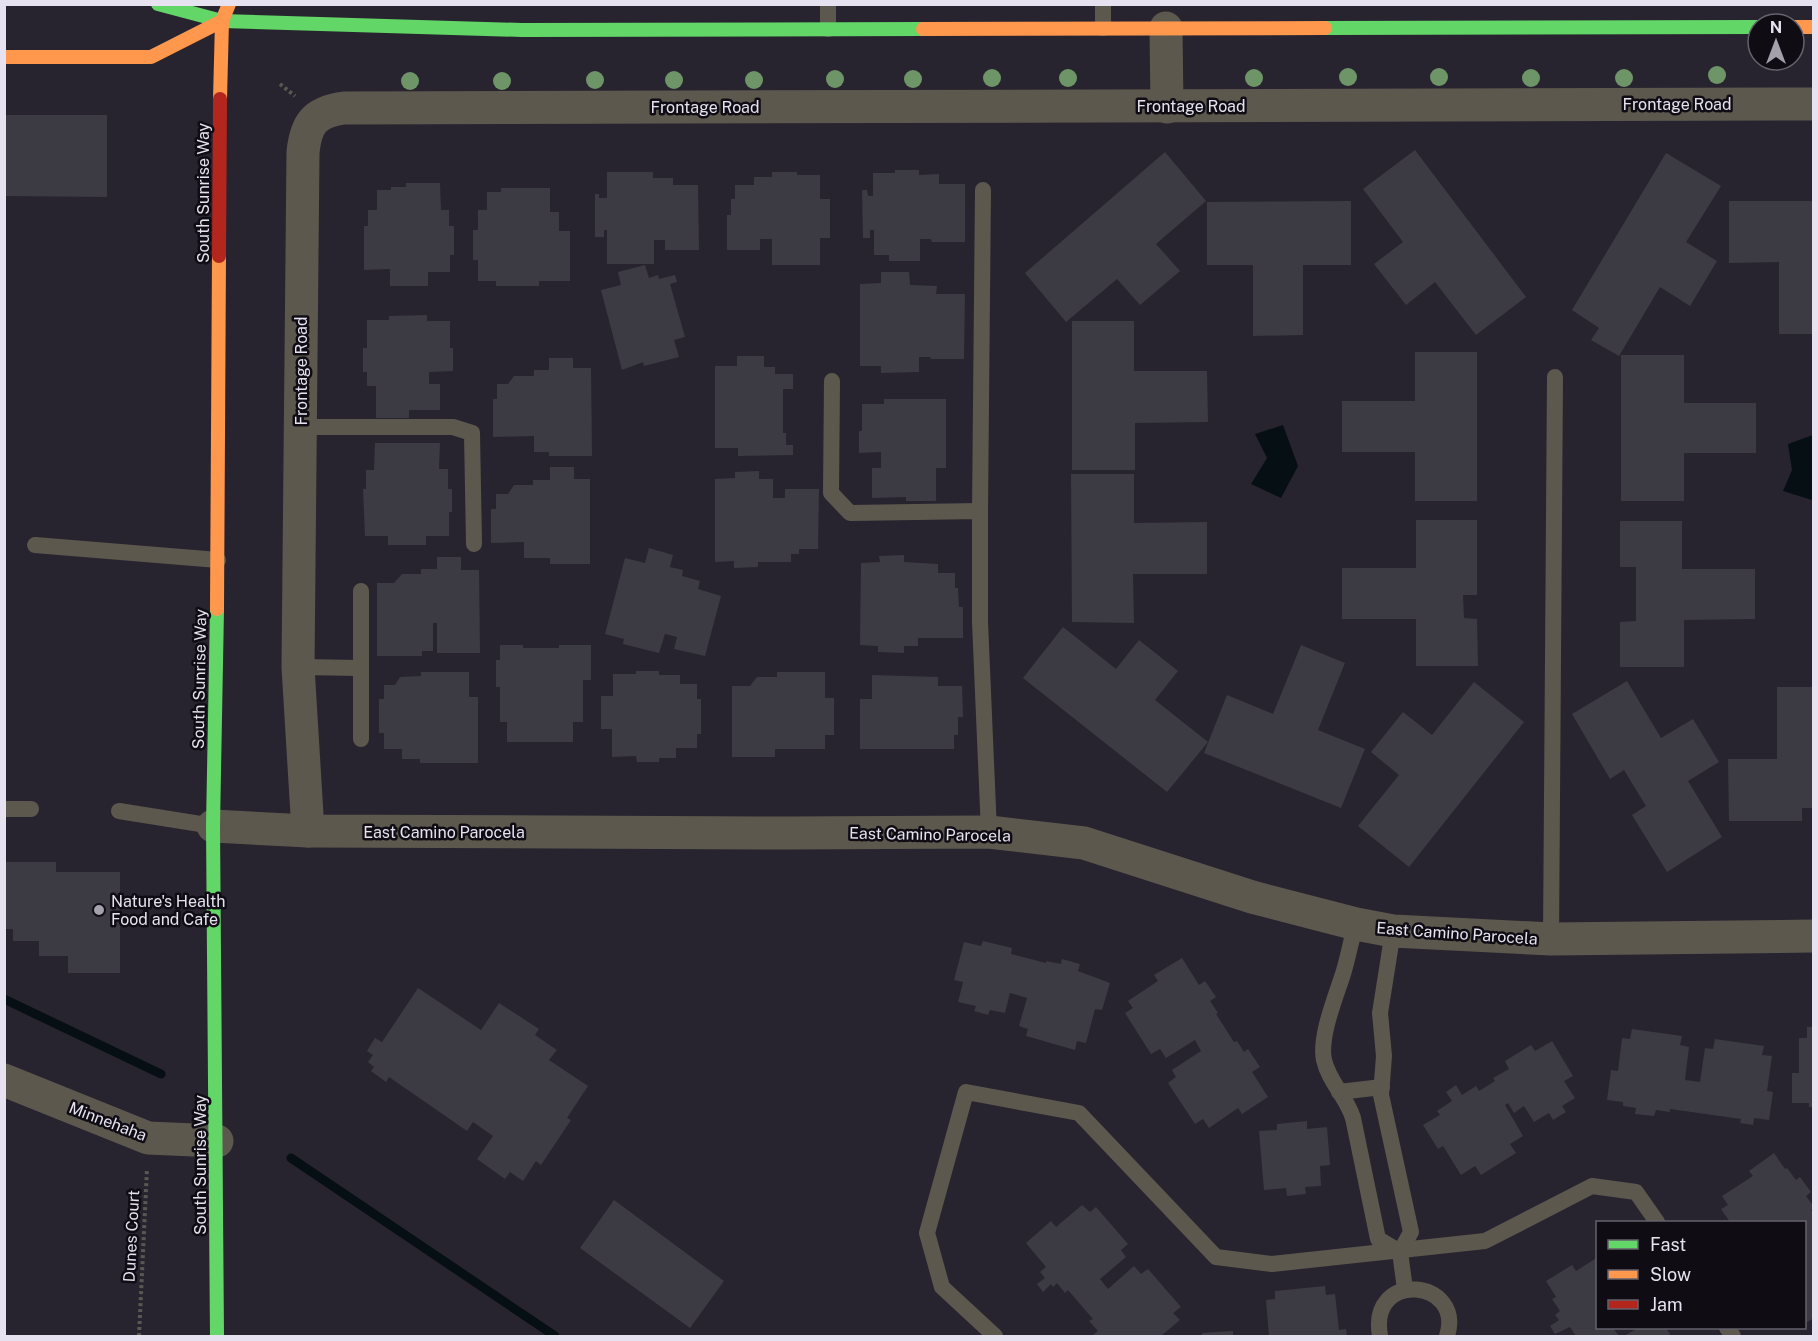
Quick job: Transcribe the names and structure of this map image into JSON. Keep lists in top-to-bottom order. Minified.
{"streets":{"main road":["South Sunrise Way"],"street":["Frontage Road","East Camino Parocela","Minnehaha"],"path":["Dunes Court"]},"crossings":[["Frontage Road","East Camino Parocela"],["South Sunrise Way","East Camino Parocela"],["South Sunrise Way","Minnehaha"],["Minnehaha","Dunes Court"]],"places":["Nature's Health Food and Cafe"],"legend":["Fast","Slow","Jam"],"north":"top"}
